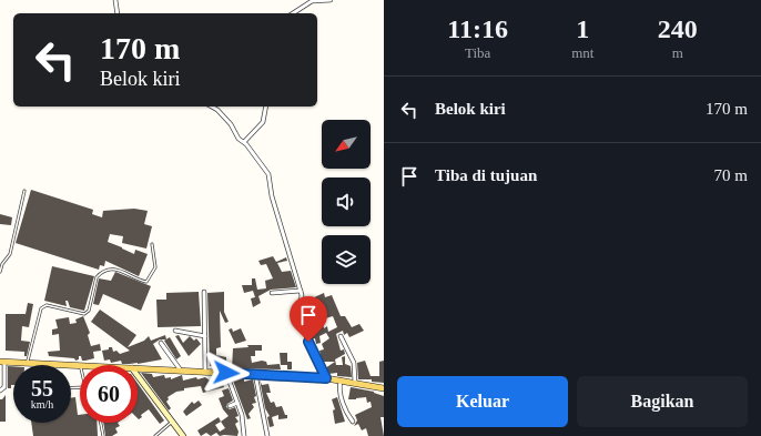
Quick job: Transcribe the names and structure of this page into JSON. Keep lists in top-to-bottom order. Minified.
{"north":"bottom left","page":{"eta":["11:16","Tiba","1","mnt","240","m"],"turn":["170 m","Belok kiri"],"list":[{"name":"Belok kiri","value":"170 m"},{"name":"Tiba di tujuan","value":"70 m"}],"speed":"55 km/h","limit":"60","buttons":["Keluar","Bagikan"]}}
